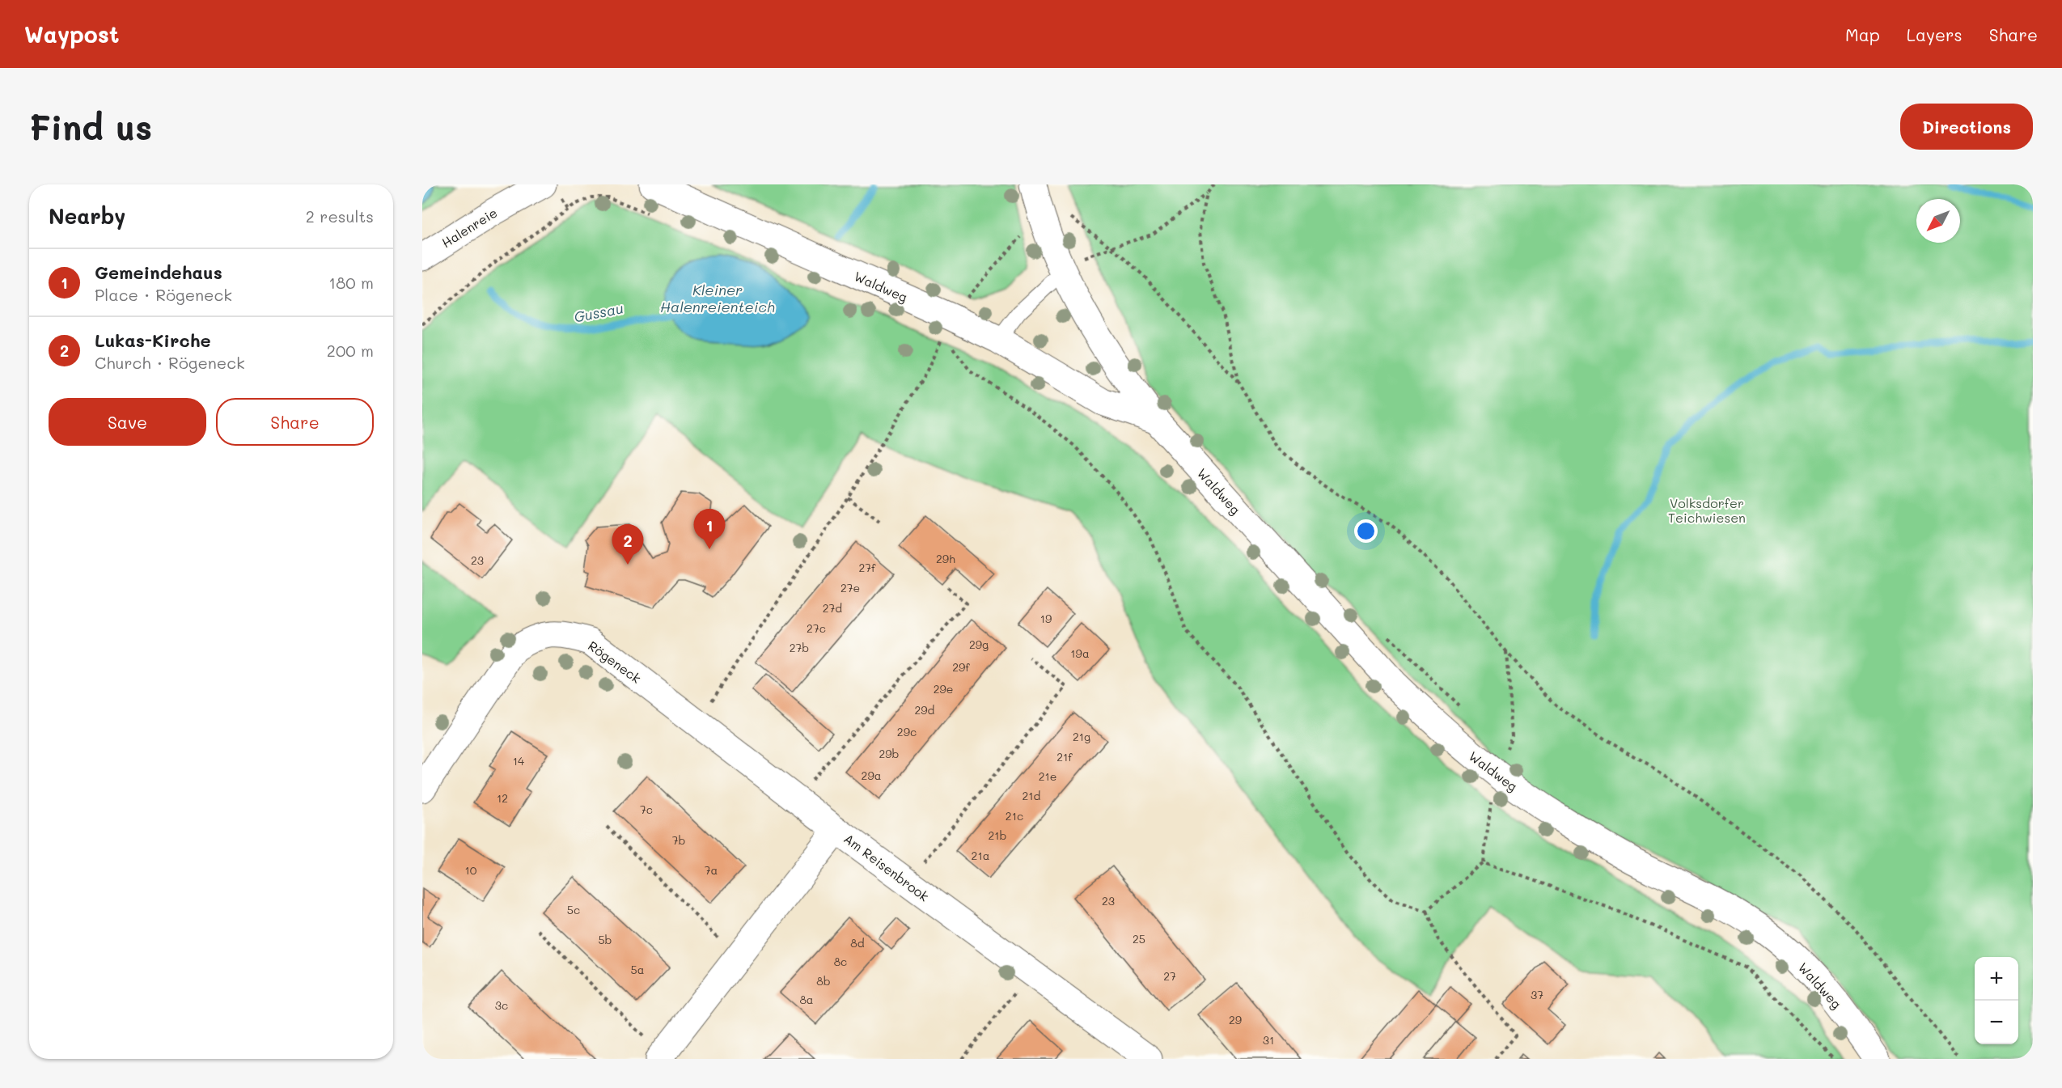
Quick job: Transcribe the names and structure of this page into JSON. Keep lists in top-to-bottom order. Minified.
{"streets":{"main road":["Halenreie","Waldweg","Rögeneck","Am Reisenbrook"]},"crossings":[["Rögeneck","Am Reisenbrook"]],"water":["Kleiner Halenreienteich","Gussau"],"parks":["Volksdorfer Teichwiesen"],"house_numbers":["29h","23","27f","27e","27d","19","27c","29g","27b","19a","29f","29e","29d","29c","21g","29b","21f","14","29a","21e","21d","12","7c","21c","21b","7b","21a","10","7a","23","5c","25","5b","8d","8c","5a","27","8b","37","8a","3c","29","31"],"north":"bottom left","page":{"header":"Waypost","nav":["Map","Layers","Share"],"buttons":["Directions",["Save","Share"]],"title":"Find us","heading":["Nearby","2 results"],"list":[{"mark":"1","name":"Gemeindehaus","note":"Place · Rögeneck","value":"180 m"},{"mark":"2","name":"Lukas-Kirche","note":"Church · Rögeneck","value":"200 m"}],"pins":["1","2"],"map_buttons":["+","−"]}}
